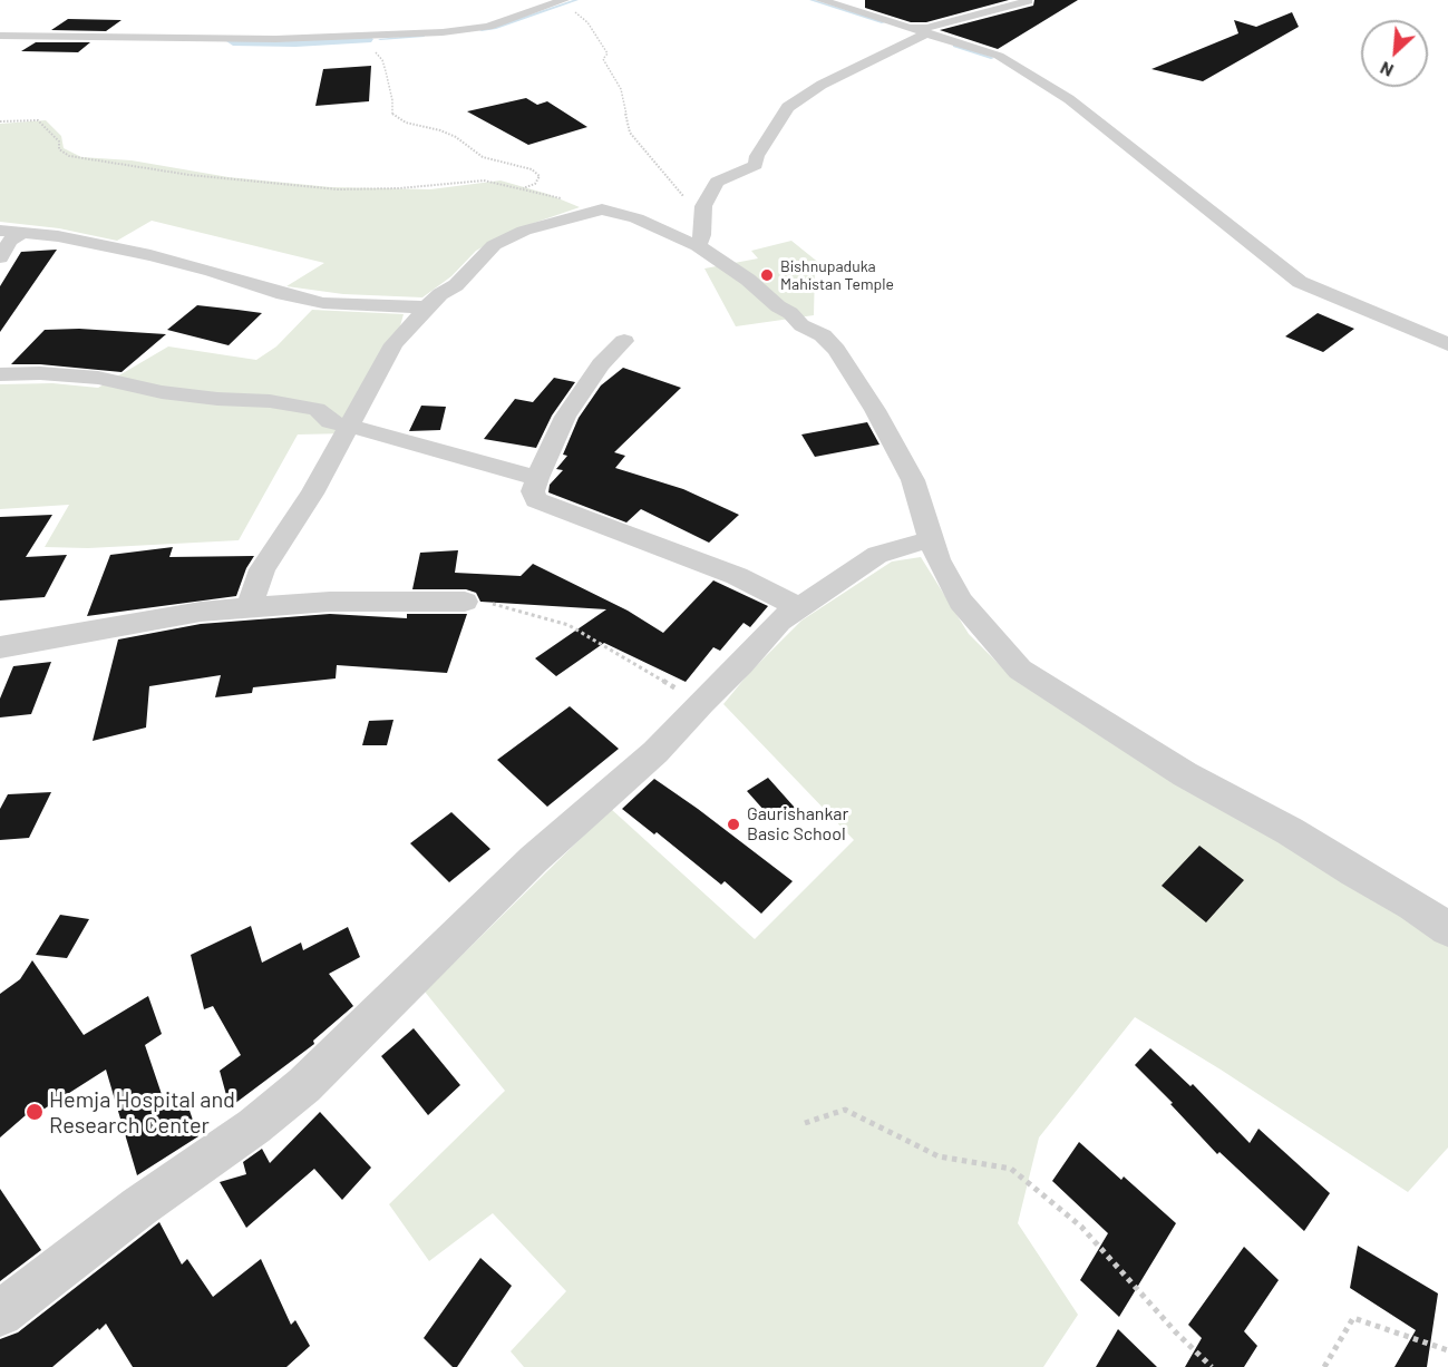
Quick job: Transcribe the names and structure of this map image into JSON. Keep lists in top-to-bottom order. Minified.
{"places":["Bishnupaduka Mahistan Temple","Gaurishankar Basic School","Hemja Hospital and Research Center"],"north":"bottom left"}
